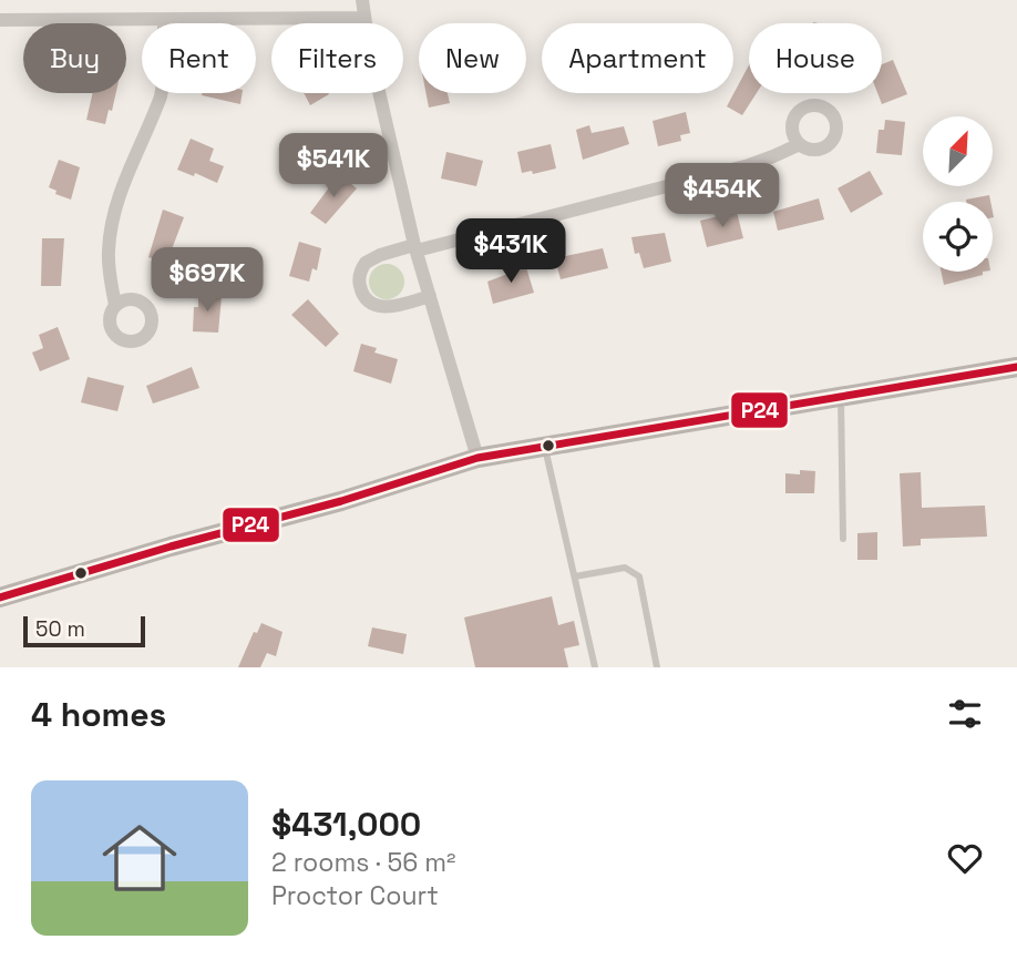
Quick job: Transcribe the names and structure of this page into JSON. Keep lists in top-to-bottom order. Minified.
{"lines":["transit line P24"],"scale_bar":"50 m","north":"top right","page":{"chip":["Buy","Rent","Filters","New","Apartment","House"],"price":["$541K","$454K","$431K","$697K"],"scale":"50 m","heading":"4 homes","list":[{"name":"$431,000","note":"2 rooms · 56 m² · Proctor Court"}]}}
